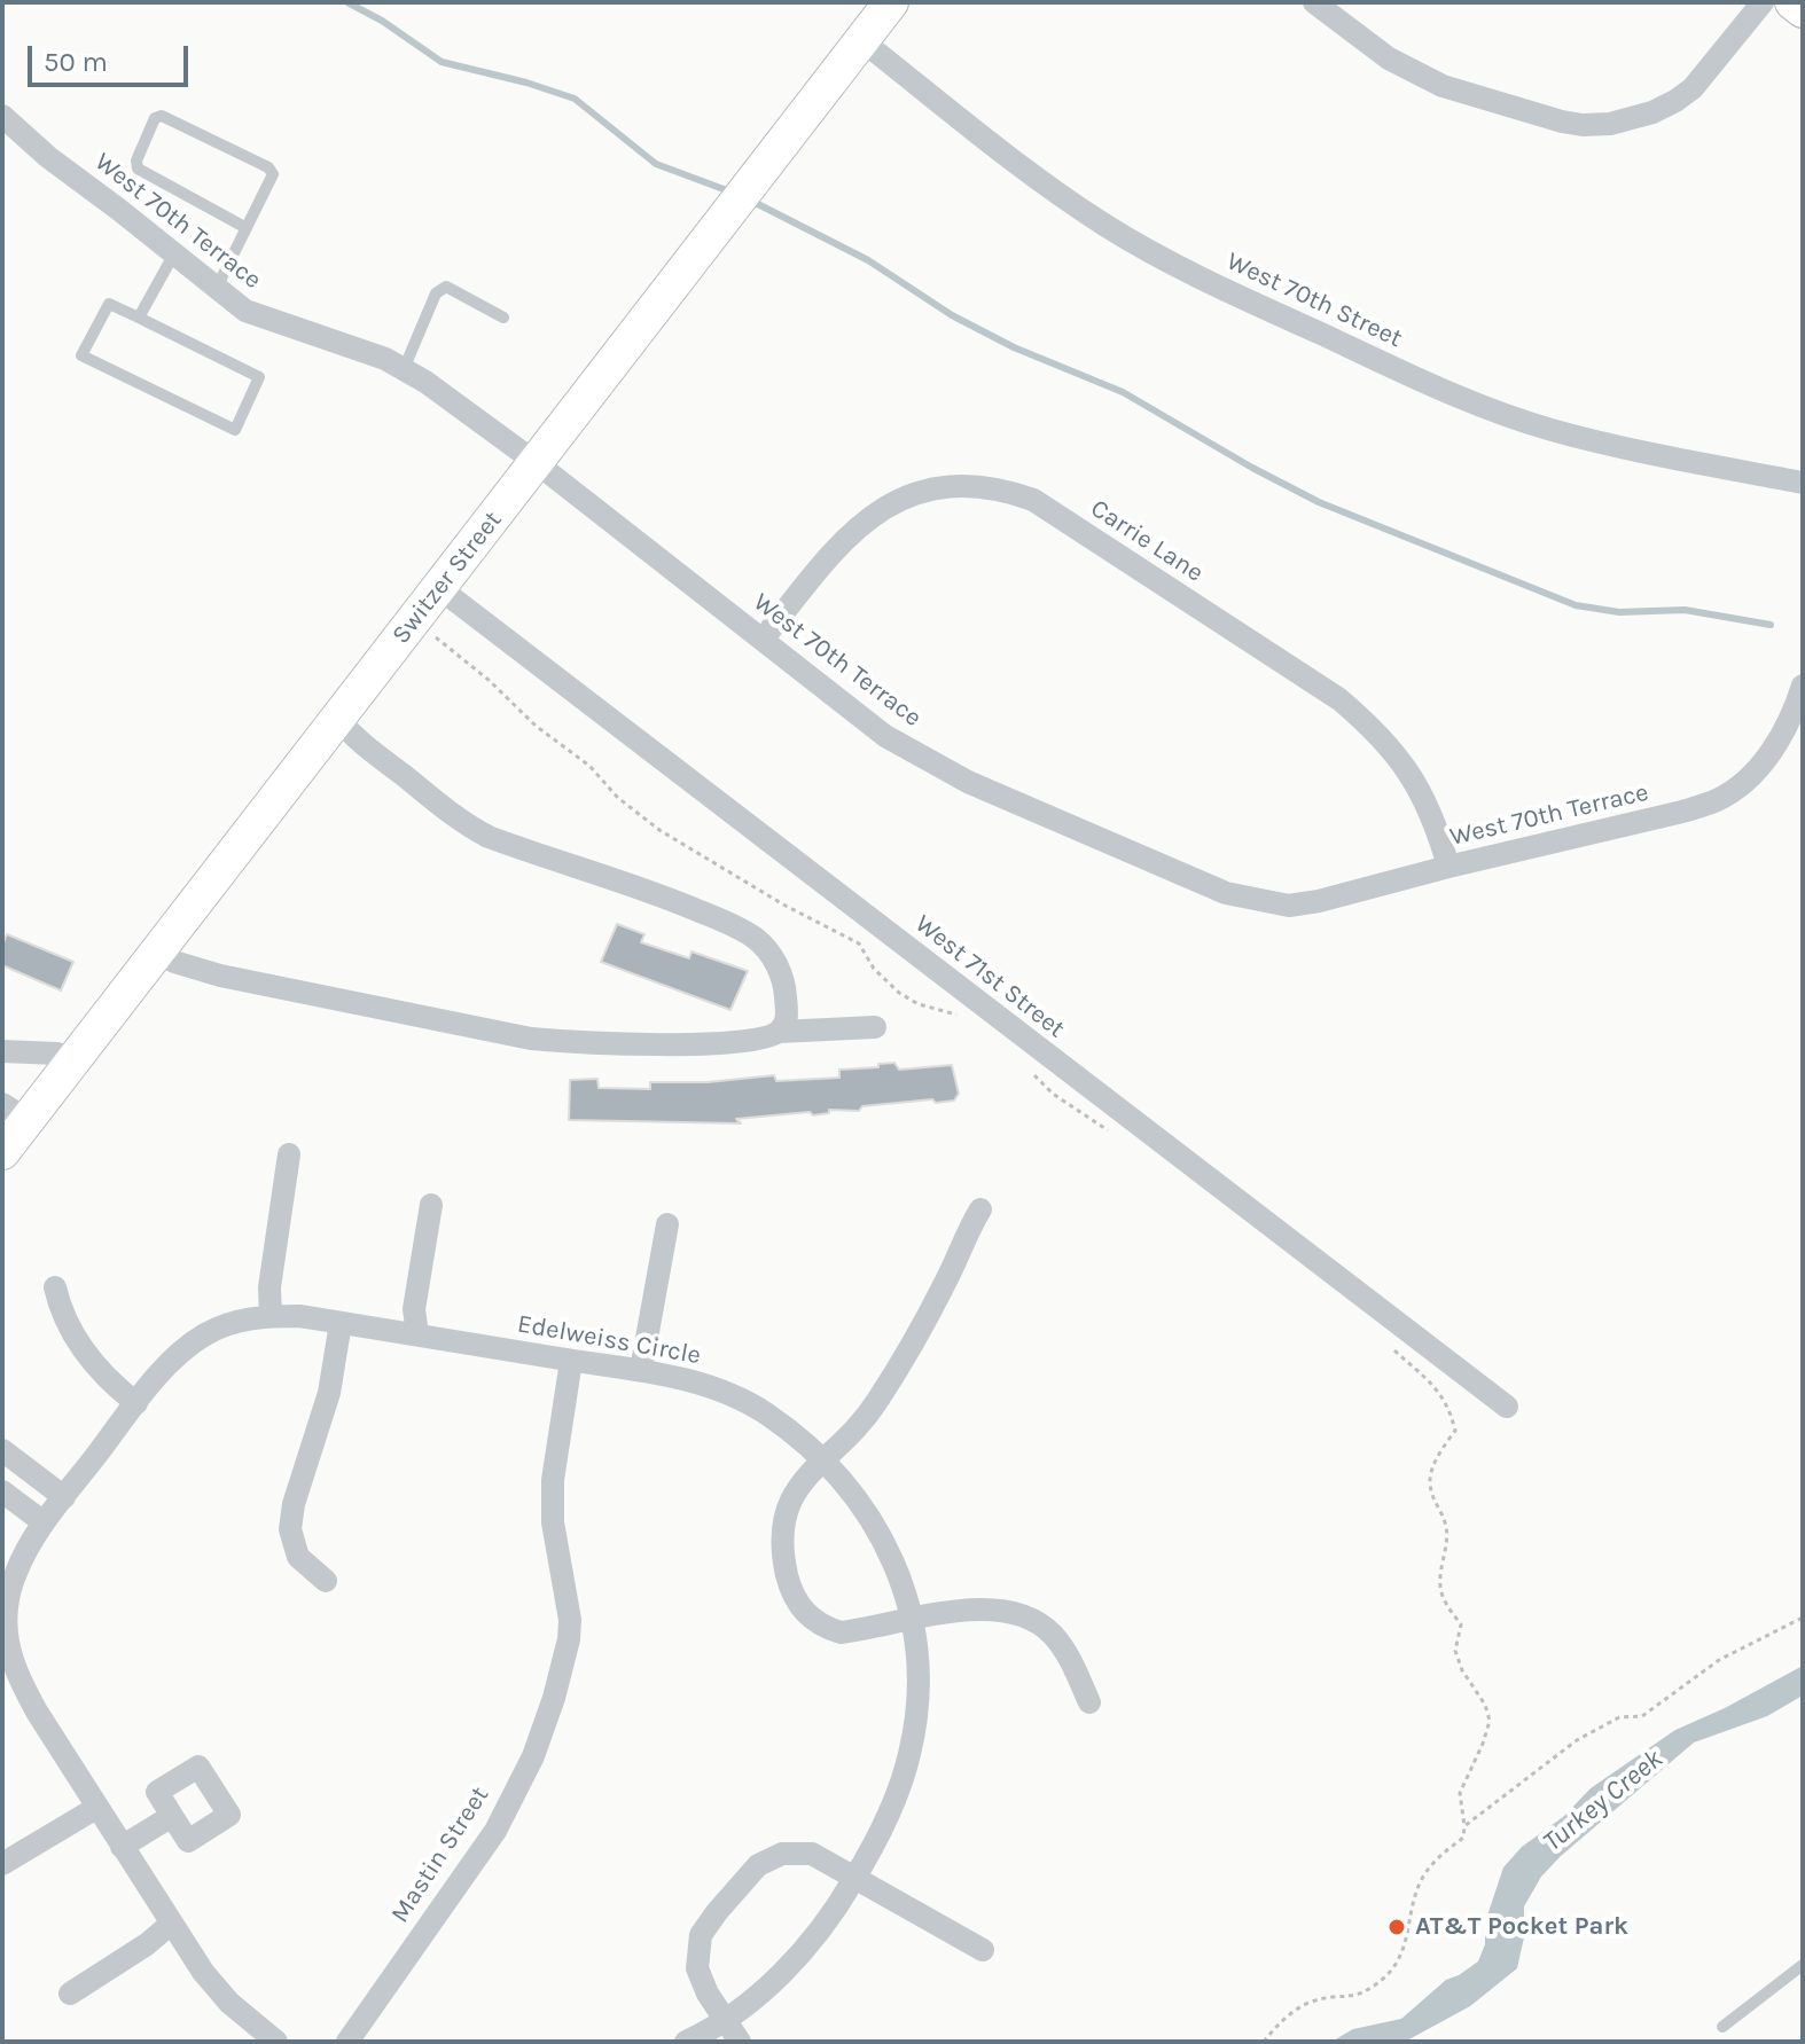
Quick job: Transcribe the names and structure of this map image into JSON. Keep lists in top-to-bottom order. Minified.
{"streets":{"street":["West 70th Terrace","West 70th Street","Carrie Lane","Switzer Street","West 71st Street","Edelweiss Circle","Mastin Street"]},"crossings":[["West 70th Terrace","Carrie Lane"],["West 70th Terrace","Switzer Street"],["West 70th Street","Switzer Street"],["Switzer Street","West 71st Street"],["Edelweiss Circle","Mastin Street"]],"water":["Turkey Creek"],"places":["AT&T Pocket Park"],"scale_bar":"50 m"}
